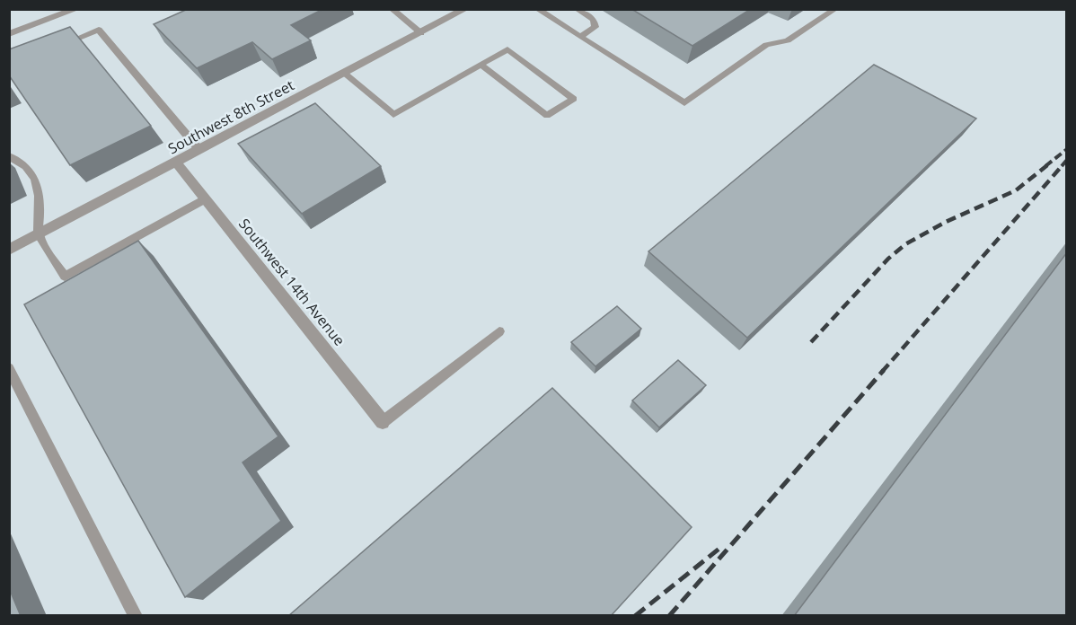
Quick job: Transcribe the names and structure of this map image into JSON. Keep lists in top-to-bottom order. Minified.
{"streets":{"street":["Southwest 8th Street","Southwest 14th Avenue"]},"crossings":[["Southwest 8th Street","Southwest 14th Avenue"]]}
